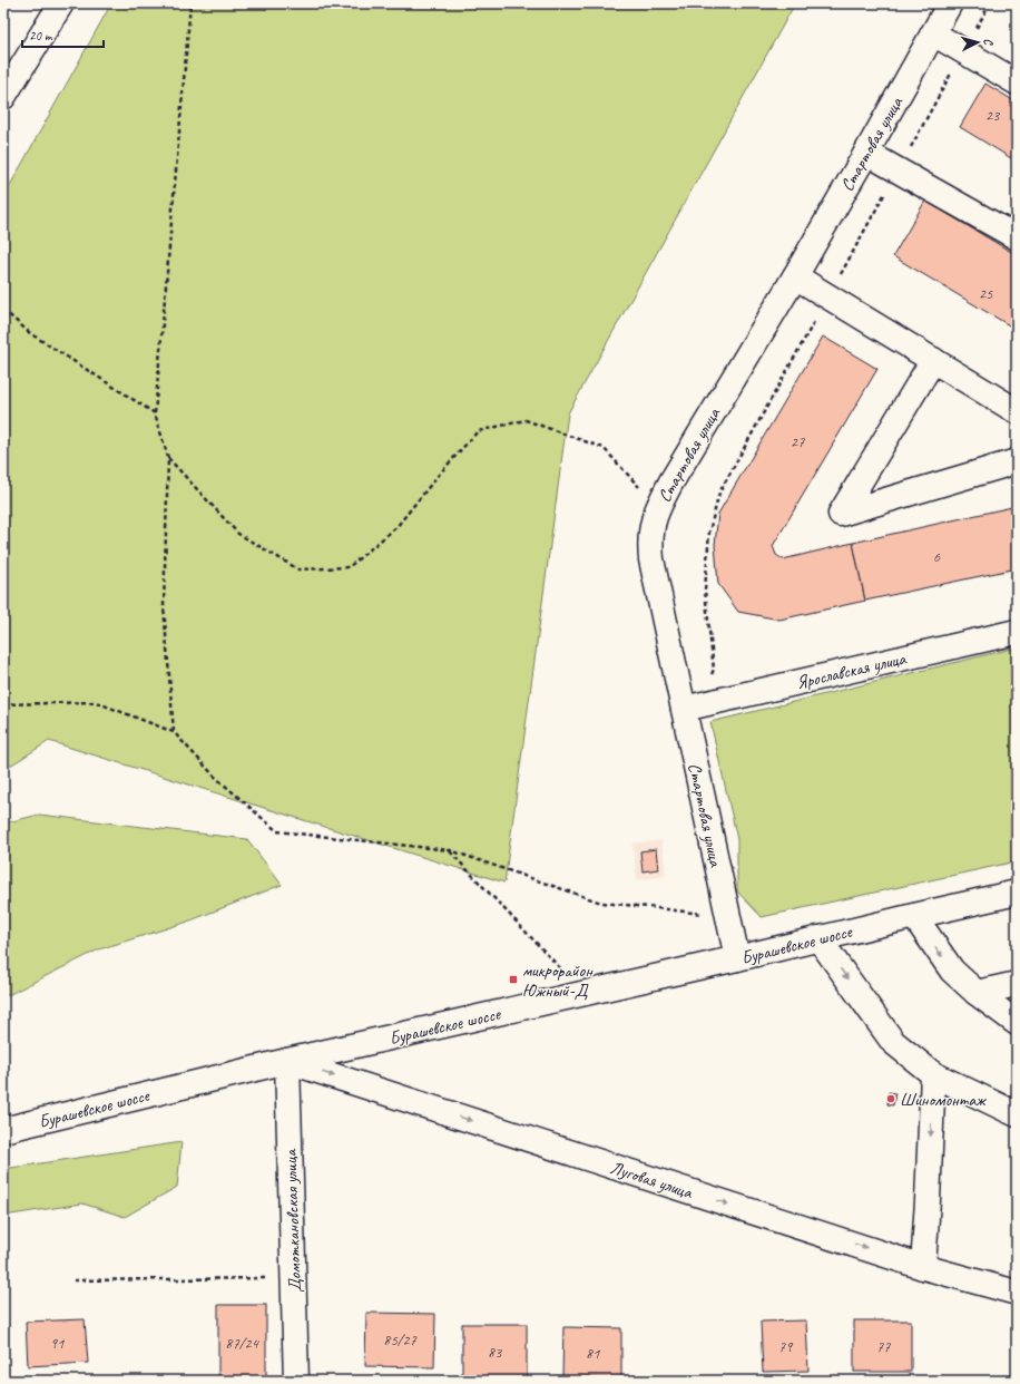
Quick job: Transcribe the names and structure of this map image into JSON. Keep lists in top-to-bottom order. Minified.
{"streets":{"street":["Стартовая улица","Ярославская улица","Бурашевское шоссе","Луговая улица","Домоткановская улица"]},"crossings":[["Стартовая улица","Ярославская улица"],["Стартовая улица","Бурашевское шоссе"],["Бурашевское шоссе","Луговая улица"],["Бурашевское шоссе","Домоткановская улица"],["Луговая улица","Домоткановская улица"]],"one_way":["Луговая улица"],"places":{"transit":["микрорайон Южный-Д"],"other":["Шиномонтаж"]},"house_numbers":["23","25","27","6","85/27","91","87/24","79","77","83","81"],"scale_bar":"20 m","north":"right"}
